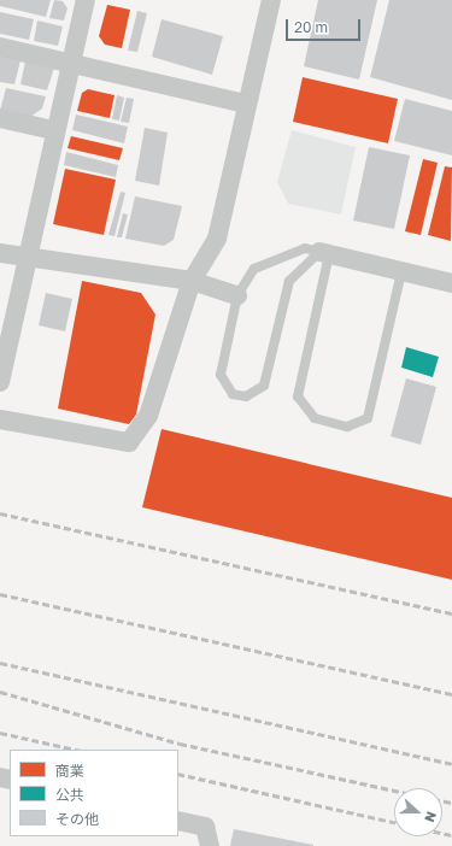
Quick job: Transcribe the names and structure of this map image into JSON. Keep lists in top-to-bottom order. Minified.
{"legend":["商業","公共","その他"],"scale_bar":"20 m","north":"right"}
